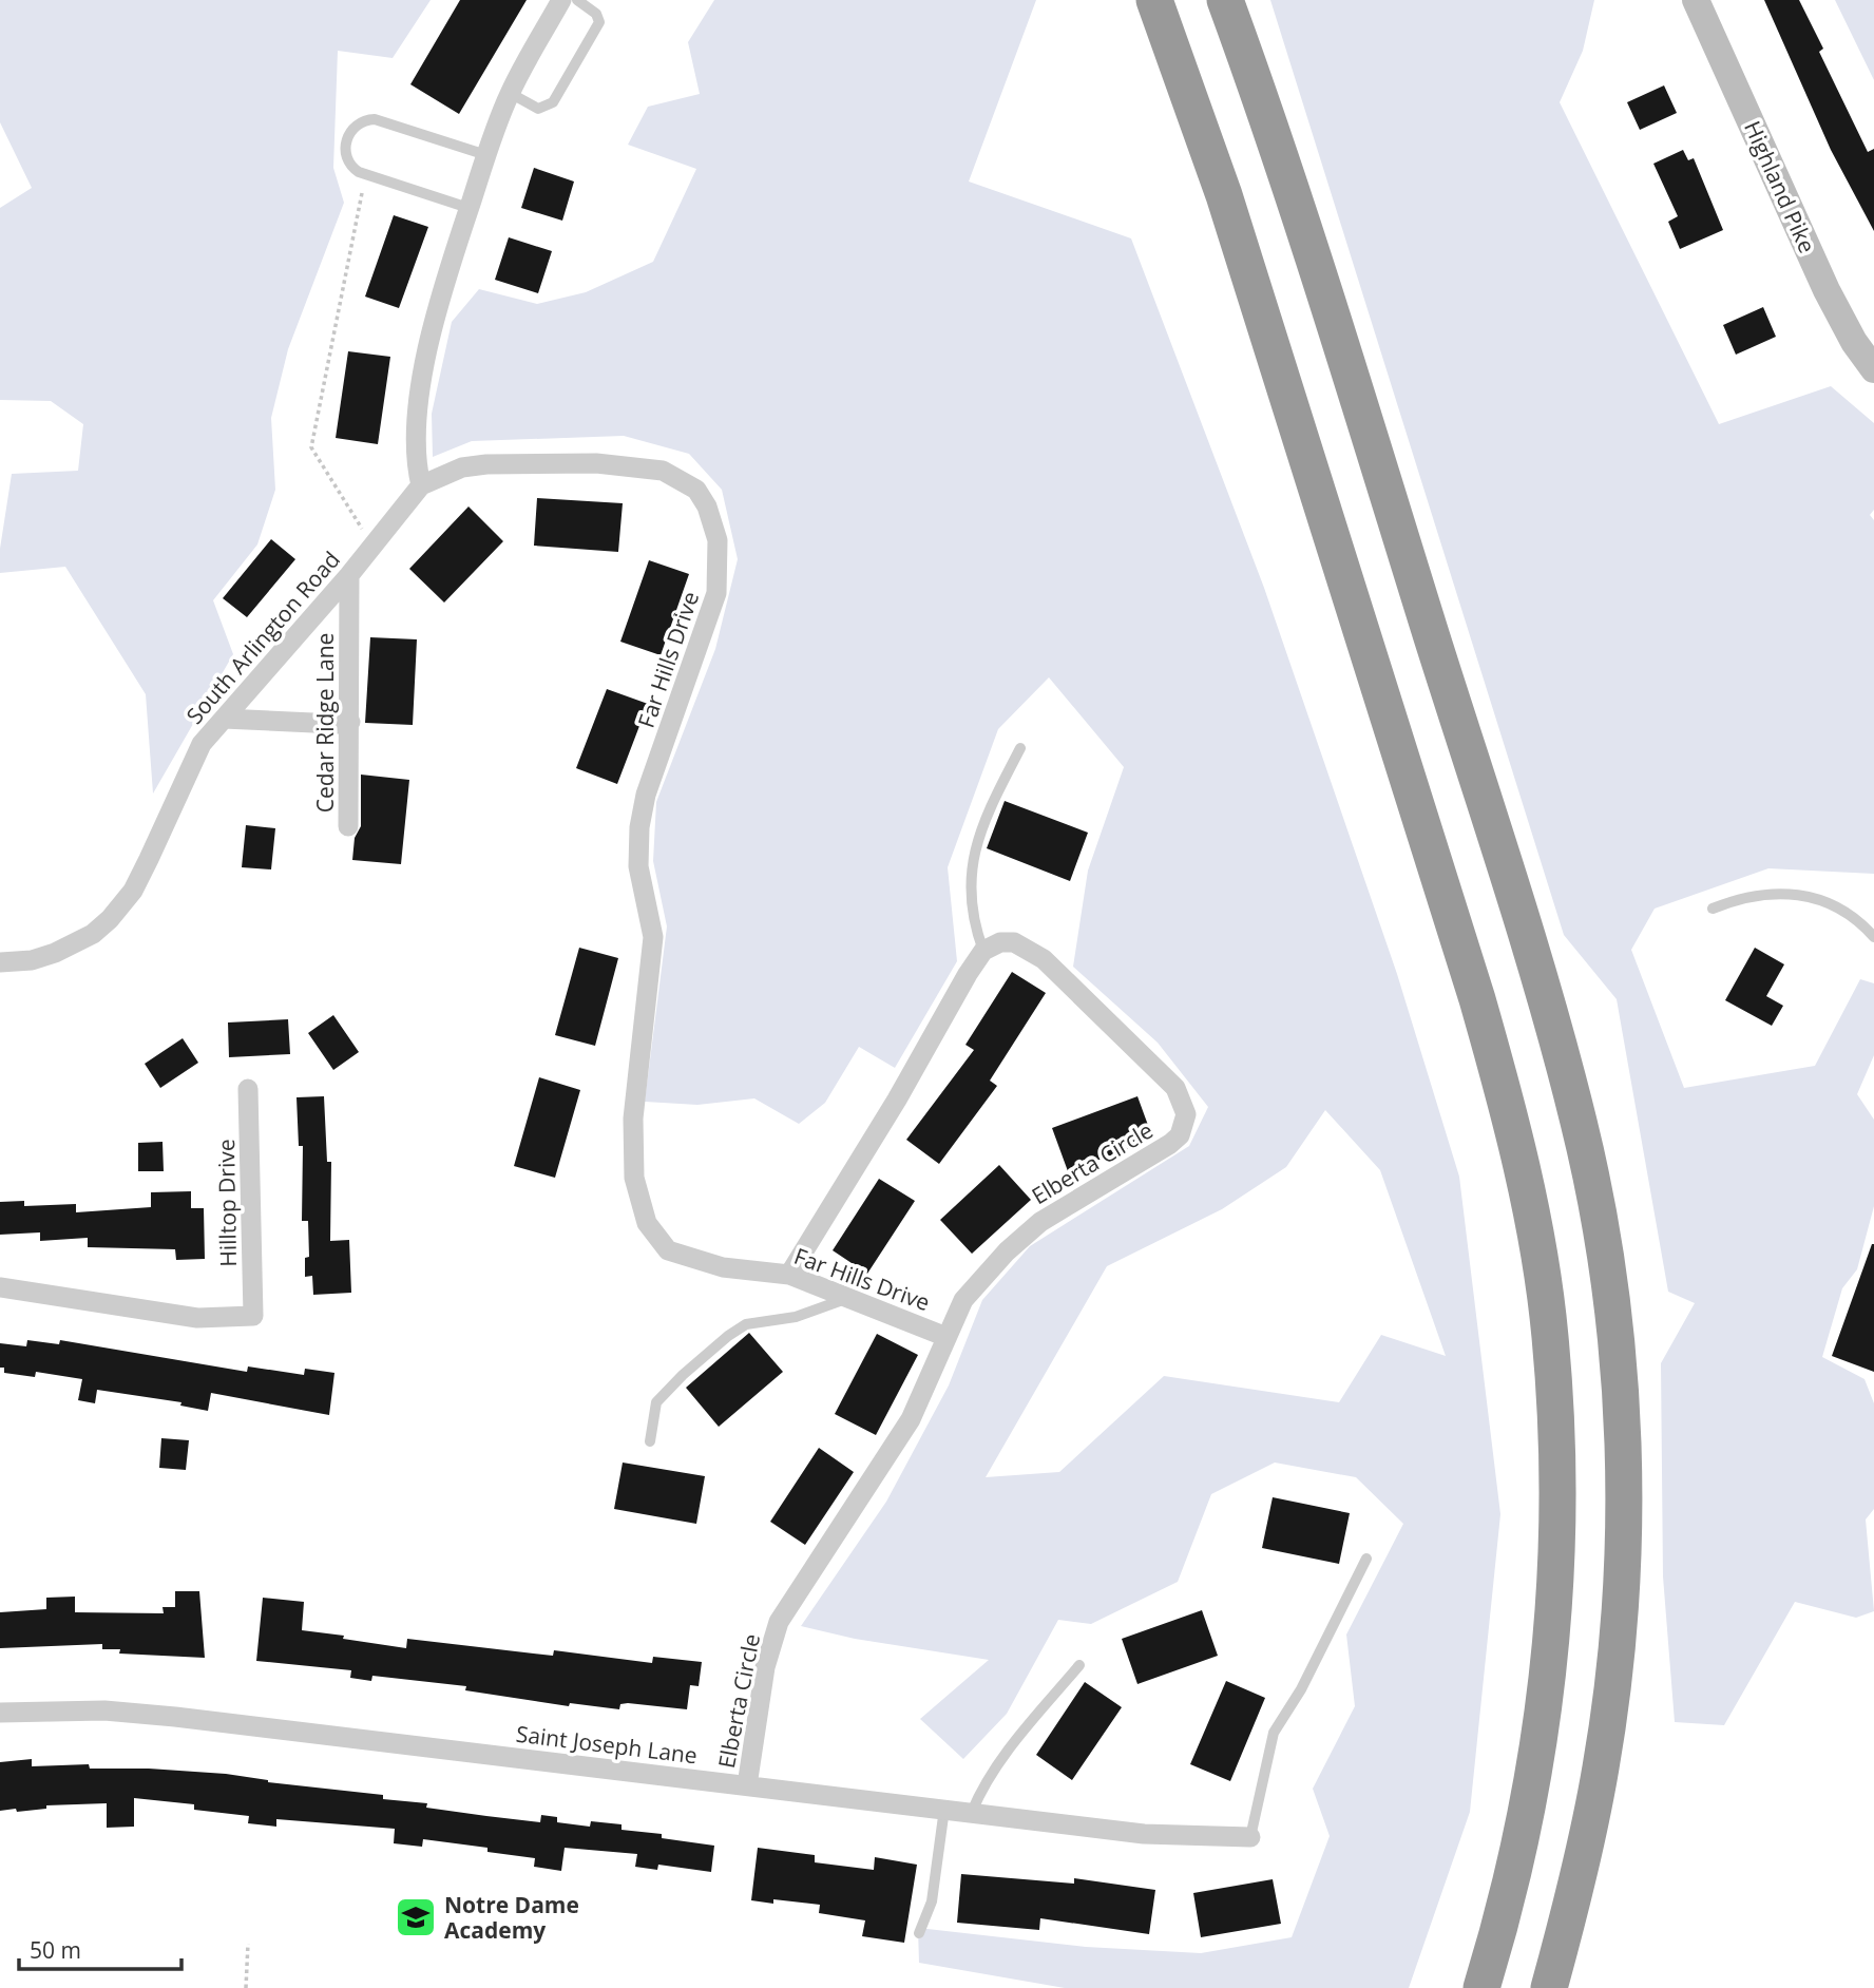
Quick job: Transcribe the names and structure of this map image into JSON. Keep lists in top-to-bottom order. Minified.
{"streets":{"street":["Highland Pike","South Arlington Road","Far Hills Drive","Cedar Ridge Lane","Elberta Circle","Hilltop Drive","Saint Joseph Lane"]},"crossings":[["South Arlington Road","Far Hills Drive"],["South Arlington Road","Cedar Ridge Lane"],["Far Hills Drive","Elberta Circle"],["Elberta Circle","Saint Joseph Lane"]],"places":{"school or university":["Notre Dame Academy"]},"scale_bar":"50 m"}
